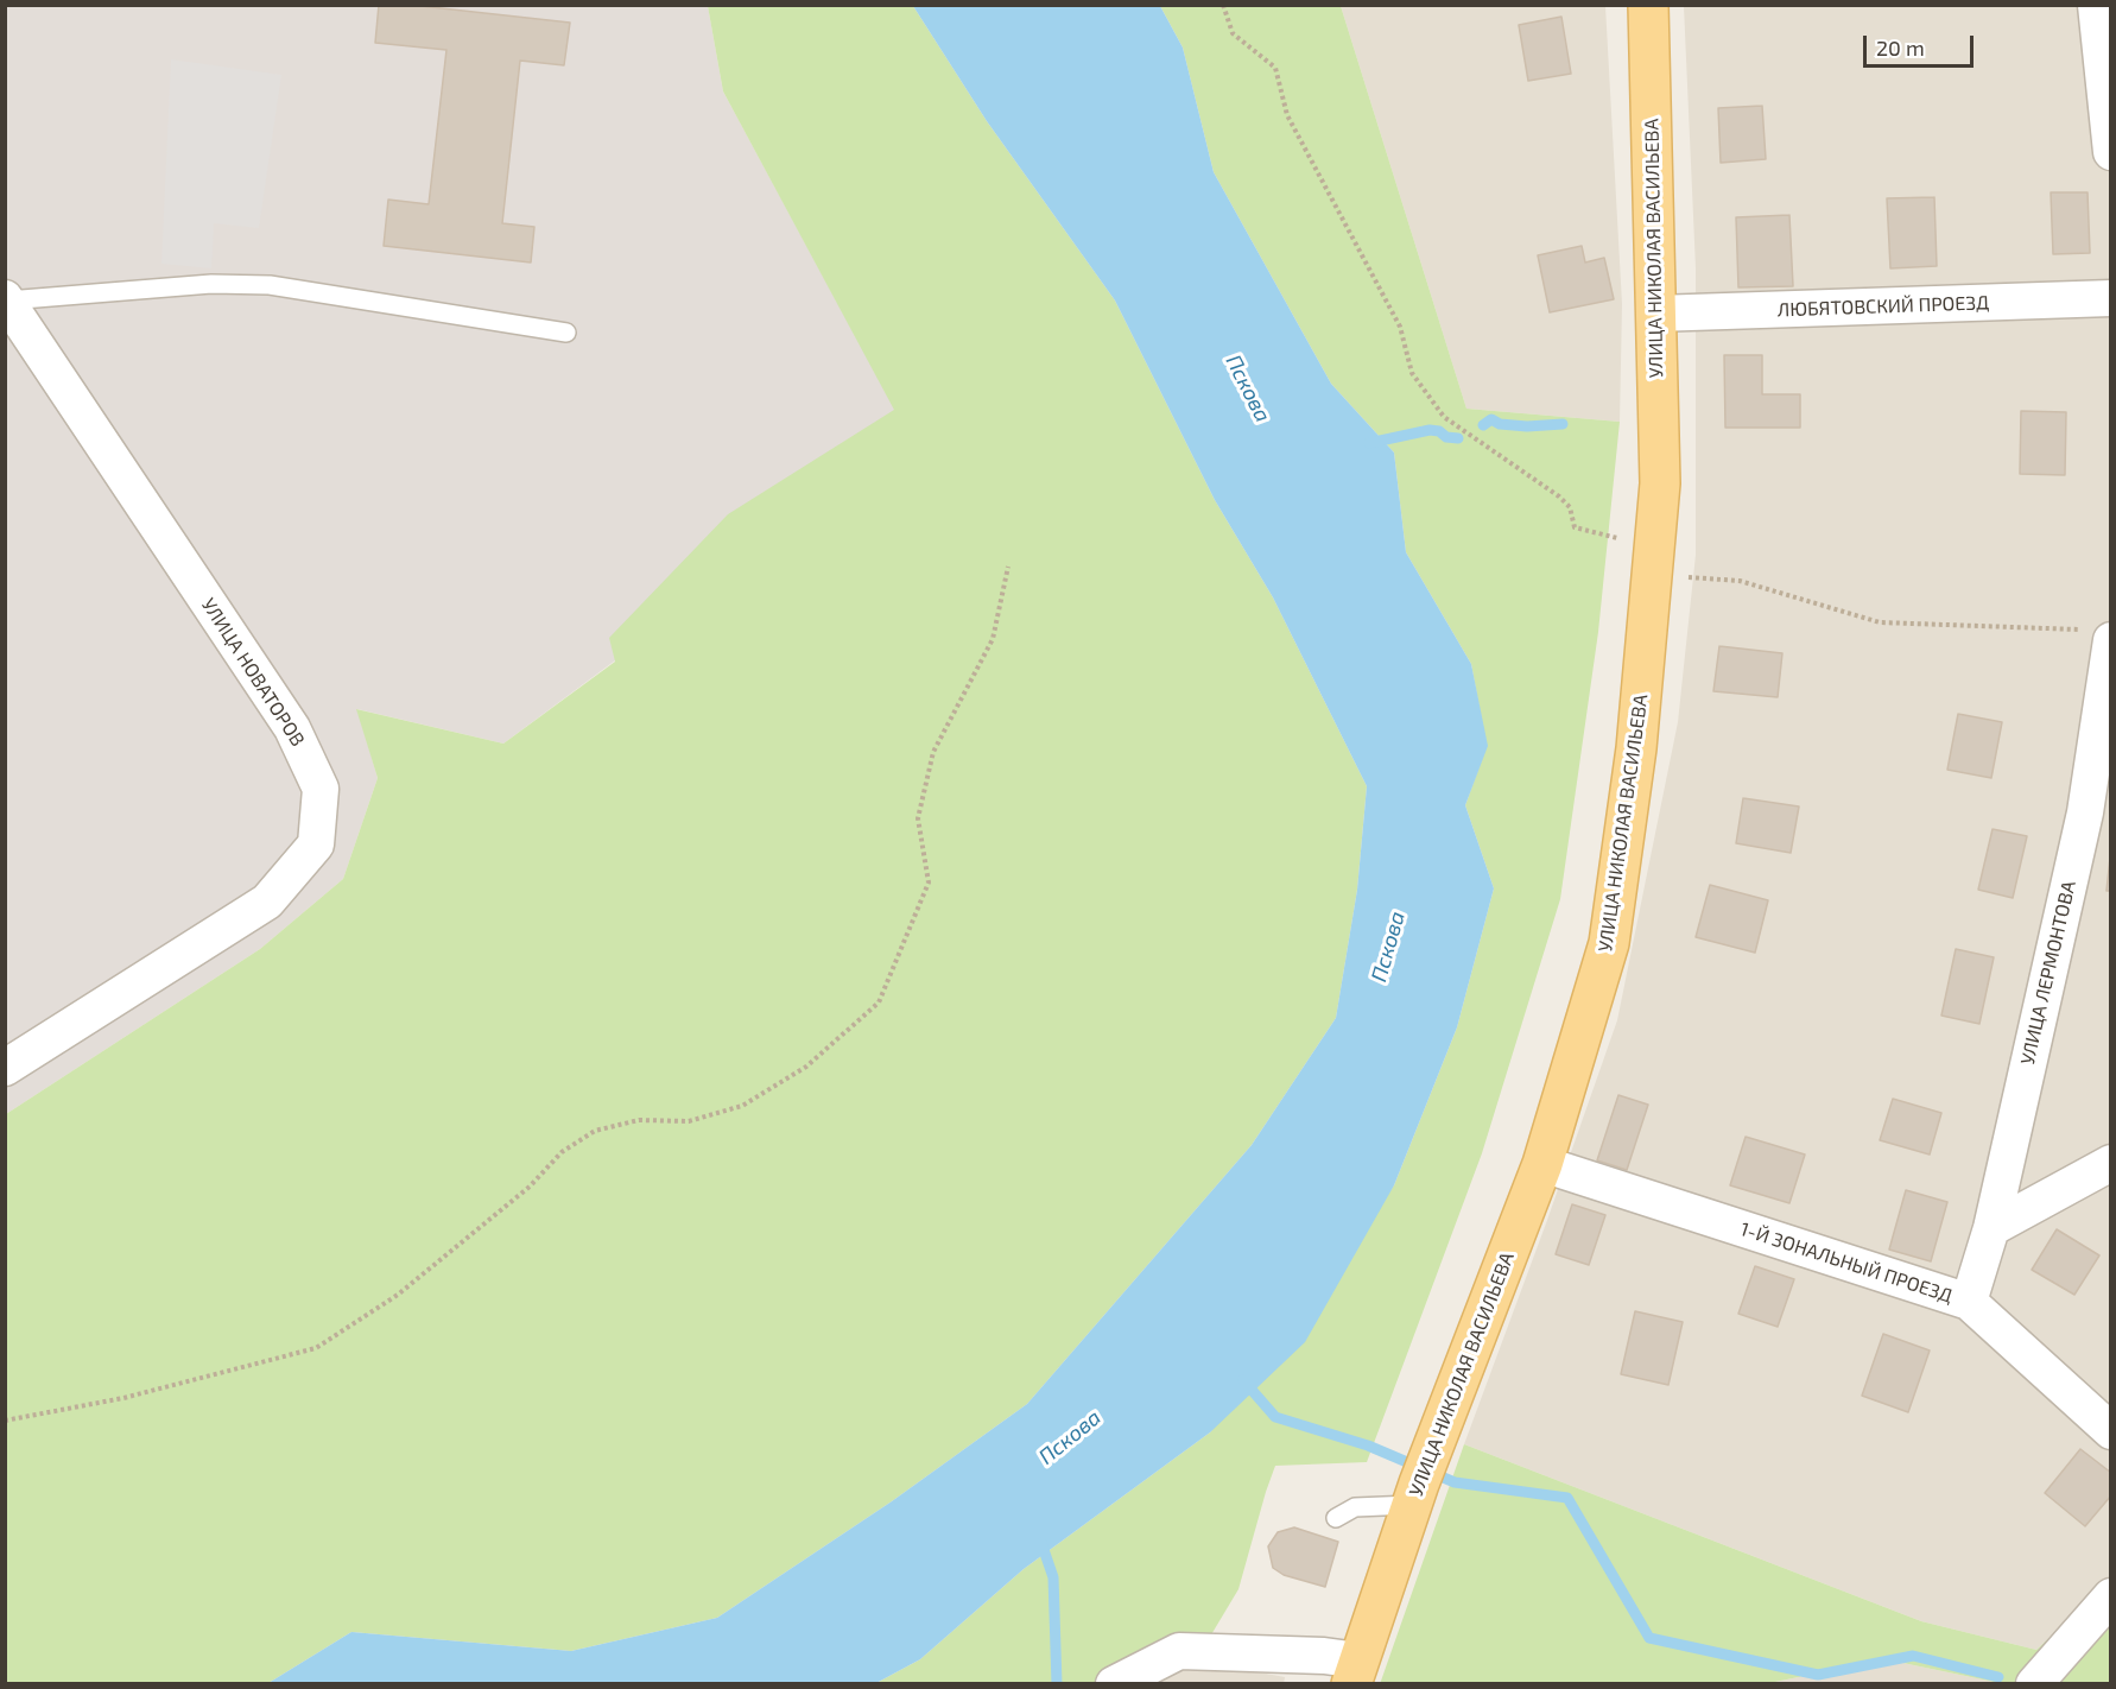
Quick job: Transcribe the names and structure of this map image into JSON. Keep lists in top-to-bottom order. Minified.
{"streets":{"main road":["УЛИЦА НИКОЛАЯ ВАСИЛЬЕВА"],"street":["ЛЮБЯТОВСКИЙ ПРОЕЗД","УЛИЦА НОВАТОРОВ","УЛИЦА ЛЕРМОНТОВА","1-Й ЗОНАЛЬНЫЙ ПРОЕЗД"]},"crossings":[["УЛИЦА НИКОЛАЯ ВАСИЛЬЕВА","ЛЮБЯТОВСКИЙ ПРОЕЗД"],["УЛИЦА НИКОЛАЯ ВАСИЛЬЕВА","1-Й ЗОНАЛЬНЫЙ ПРОЕЗД"],["УЛИЦА ЛЕРМОНТОВА","1-Й ЗОНАЛЬНЫЙ ПРОЕЗД"]],"water":["Пскова"],"scale_bar":"20 m"}
